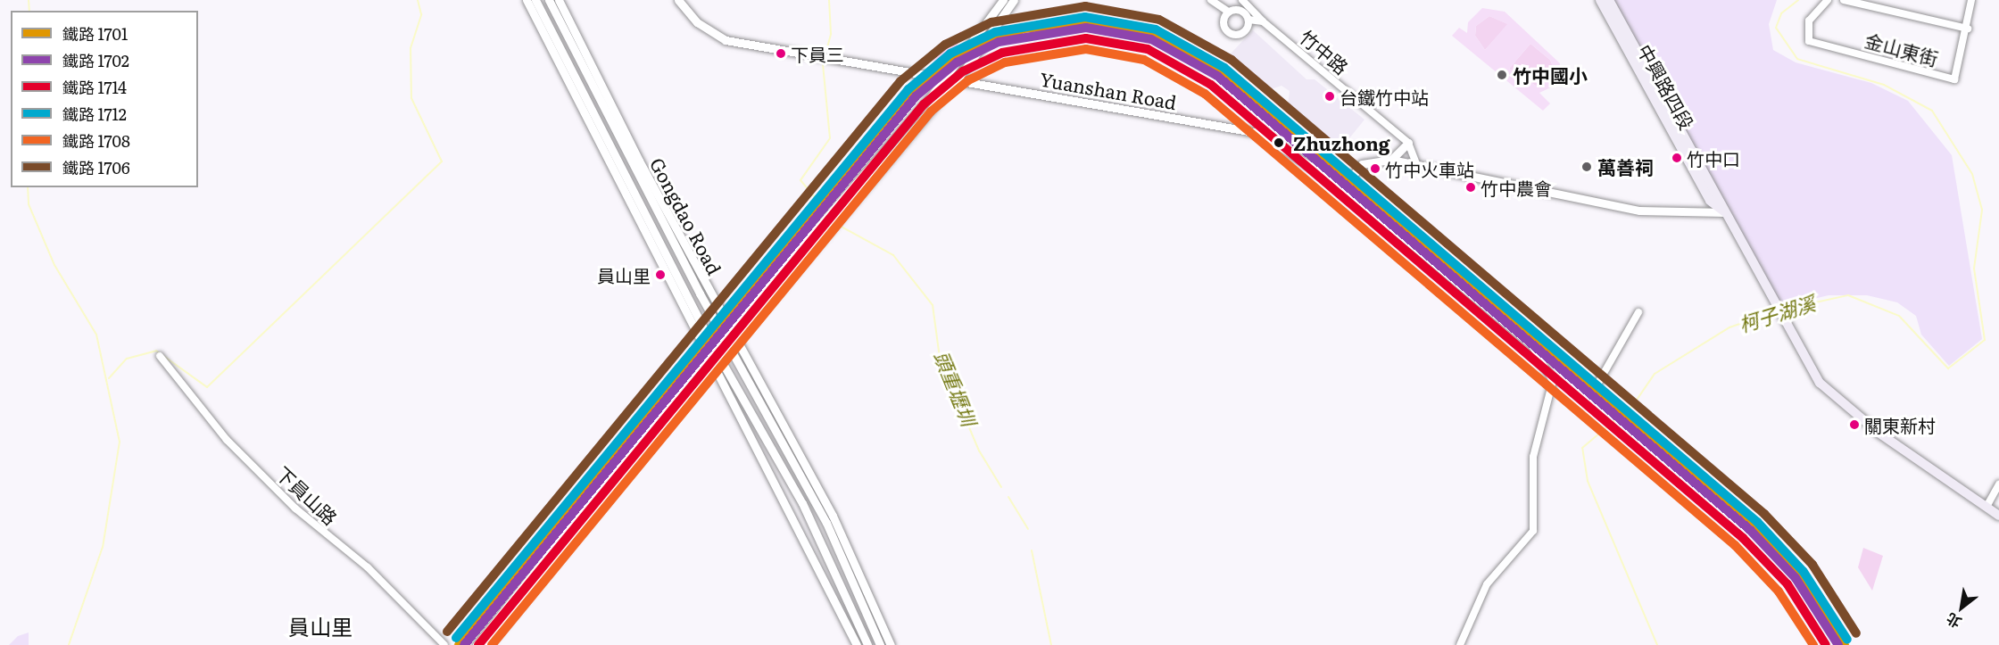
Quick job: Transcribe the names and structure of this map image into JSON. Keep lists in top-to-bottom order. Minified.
{"streets":{"main road":["中興路四段"],"street":["金山東街","竹中路","Yuanshan Road","Gongdao Road","下員山路"]},"districts":["員山里"],"water":["柯子湖溪","頭重壢圳"],"places":["下員三","竹中國小","台鐵竹中站","Zhuzhong","竹中口","萬善祠","竹中火車站","竹中農會","員山里","關東新村"],"lines":["rail line 1706","rail line 1712","rail line 1701","rail line 1702","rail line 1714","rail line 1708"],"legend":["鐵路 1701","鐵路 1702","鐵路 1714","鐵路 1712","鐵路 1708","鐵路 1706"],"north":"bottom left"}
